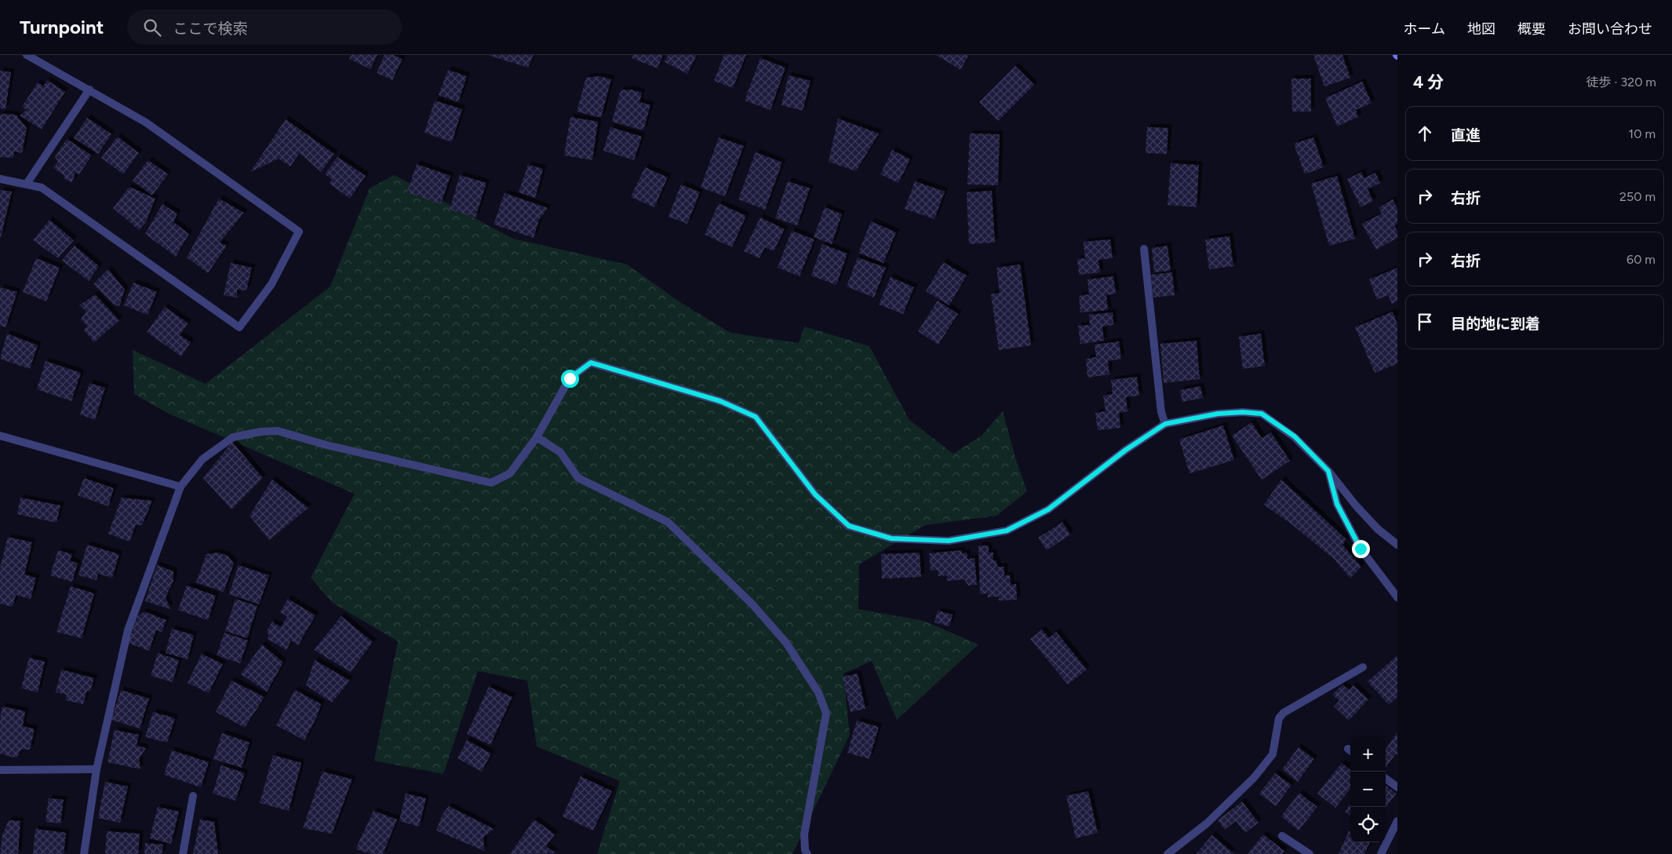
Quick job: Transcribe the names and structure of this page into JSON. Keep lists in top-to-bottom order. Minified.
{"page":{"header":"Turnpoint","search":"ここで検索","nav":["ホーム","地図","概要","お問い合わせ"],"heading":["4 分","徒歩 · 320 m"],"list":[["直進","10 m"],["右折","250 m"],["右折","60 m"],"目的地に到着"],"map_buttons":["+","−"]}}
